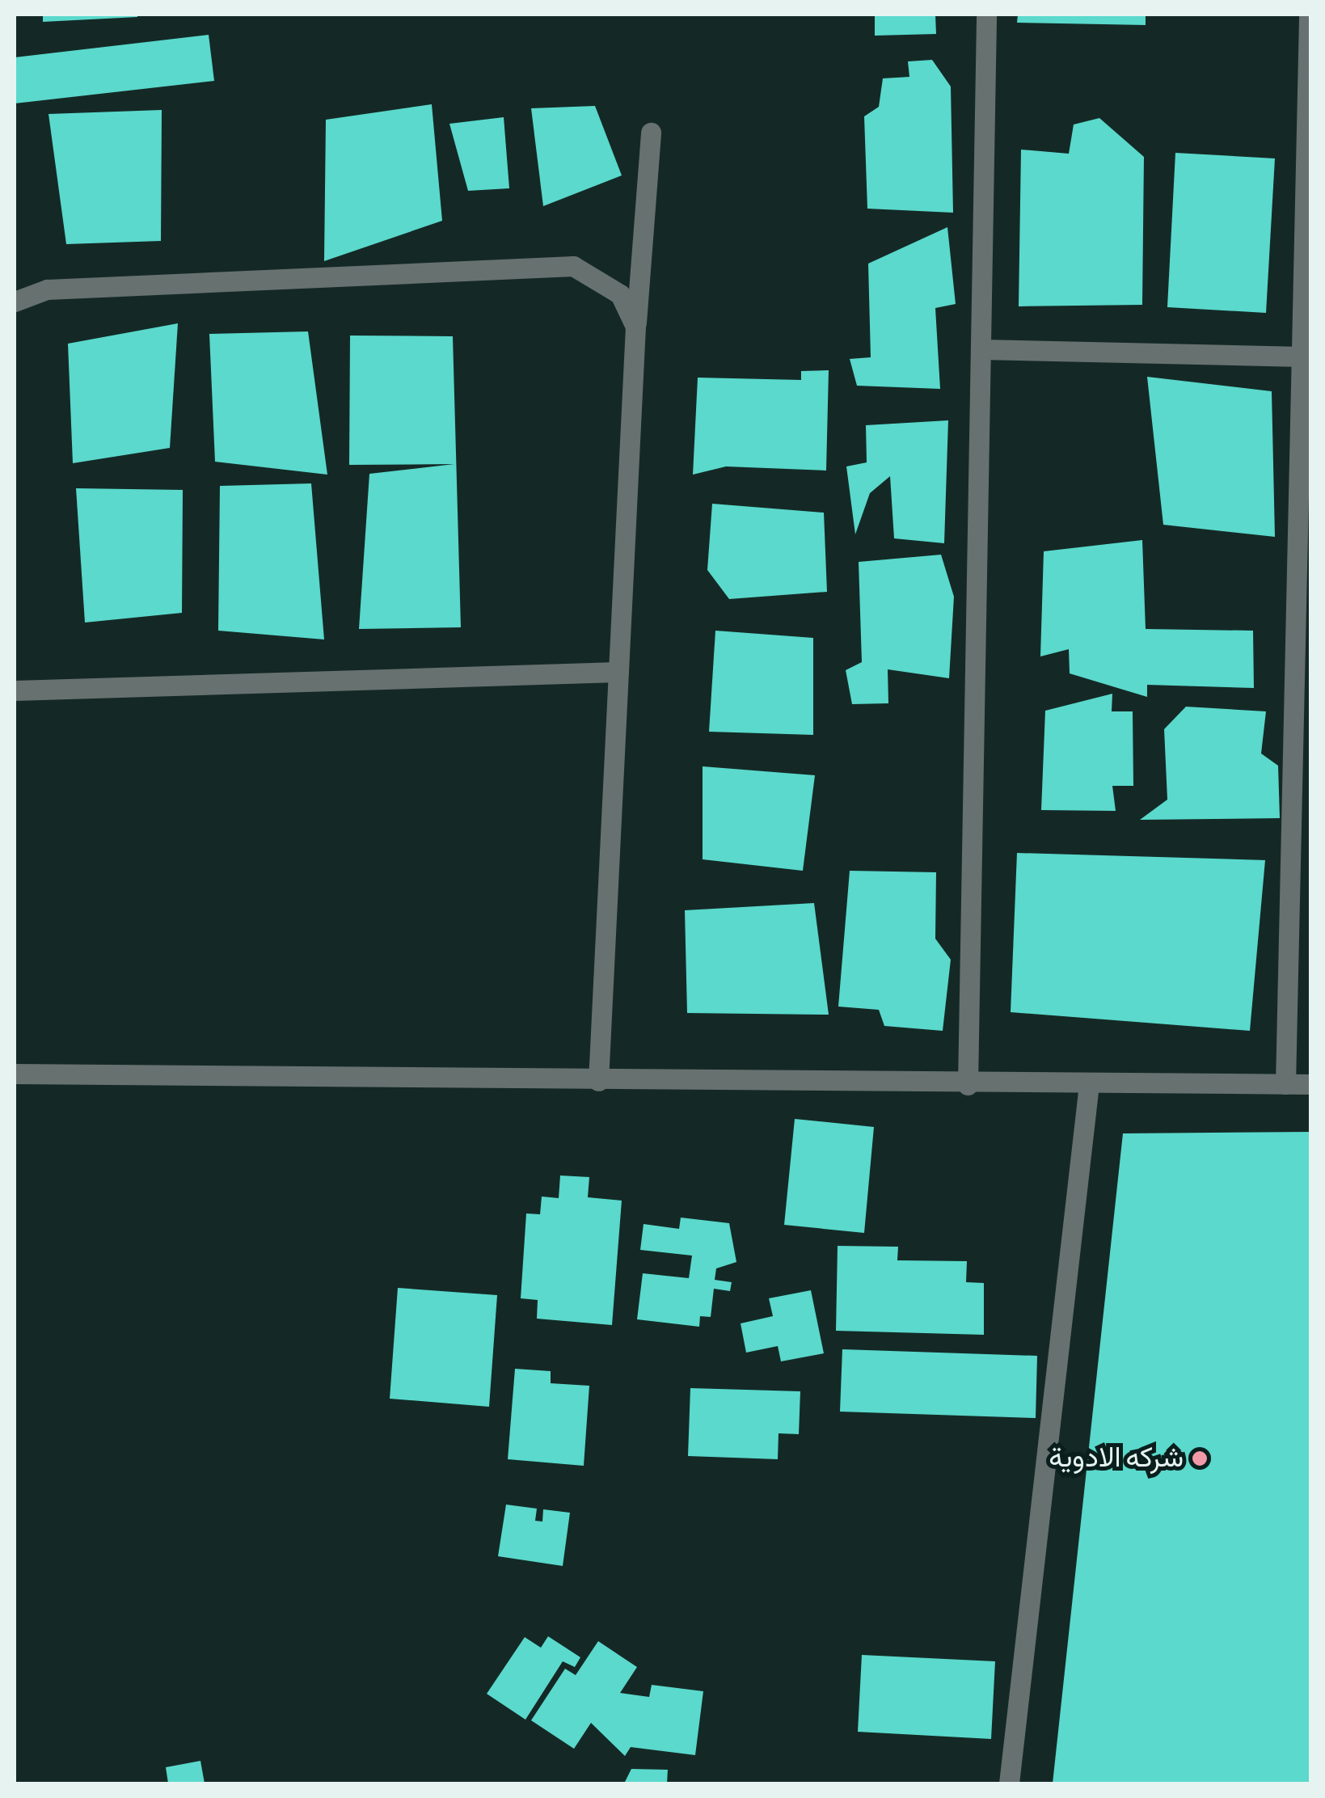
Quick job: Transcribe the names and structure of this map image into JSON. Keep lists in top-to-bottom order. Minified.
{"places":["شركه الادوية"]}
